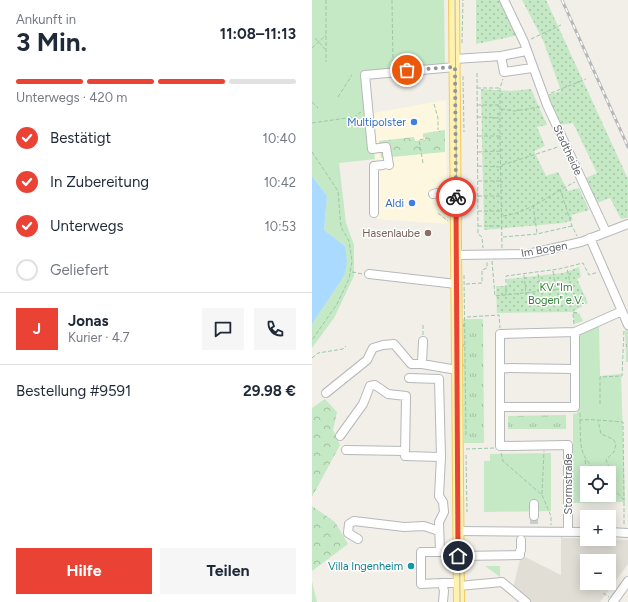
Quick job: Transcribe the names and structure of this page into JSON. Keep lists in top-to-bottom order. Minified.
{"streets":{"street":["Stadtheide","Im Bogen","Stormstraße"]},"crossings":[["Stadtheide","Im Bogen"]],"parks":["KV \"Im Bogen\" e.V."],"places":["Multipolster","Aldi","Hasenlaube","Villa Ingenheim"],"page":{"heading":["3 Min.","Ankunft in","11:08–11:13"],"panel":["Jonas","Kurier · 4.7","Bestellung #9591","29.98 €"],"bar":"Unterwegs · 420 m","list":[["Bestätigt","10:40"],["In Zubereitung","10:42"],["Unterwegs","10:53"],"Geliefert"],"round":"J","map_buttons":["+","−"],"buttons":["Hilfe","Teilen"]}}
